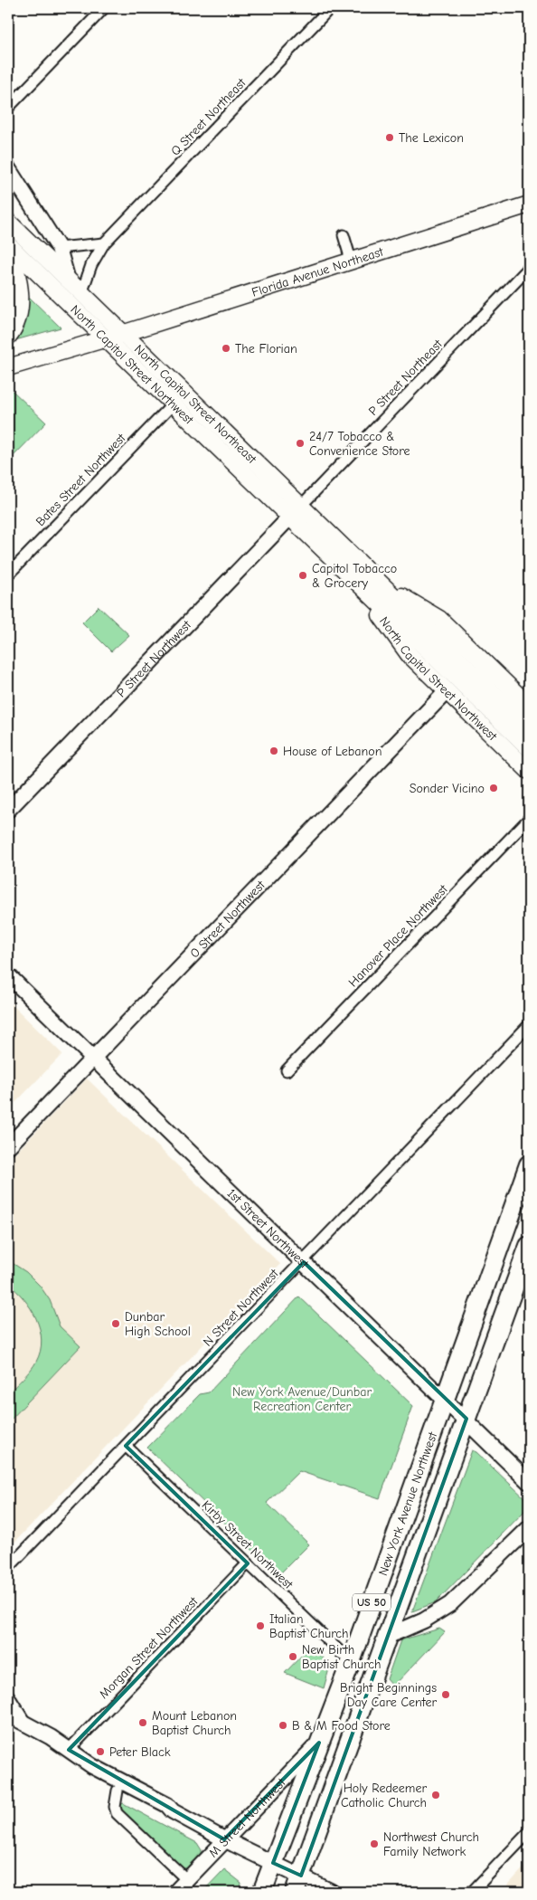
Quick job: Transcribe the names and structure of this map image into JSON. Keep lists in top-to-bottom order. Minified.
{"streets":{"highway":["New York Avenue Northwest","US 50"],"main road":["Florida Avenue Northeast","North Capitol Street Northwest","North Capitol Street Northeast"],"street":["Q Street Northeast","P Street Northeast","Bates Street Northwest","P Street Northwest","O Street Northwest","Hanover Place Northwest","1st Street Northwest","N Street Northwest","Kirby Street Northwest","Morgan Street Northwest","M Street Northwest"]},"crossings":[["Q Street Northeast","North Capitol Street Northeast"],["Florida Avenue Northeast","North Capitol Street Northwest"],["Florida Avenue Northeast","North Capitol Street Northeast"],["North Capitol Street Northwest","P Street Northeast"],["North Capitol Street Northwest","North Capitol Street Northeast"],["North Capitol Street Northwest","Bates Street Northwest"],["North Capitol Street Northwest","P Street Northwest"],["North Capitol Street Northwest","O Street Northwest"],["P Street Northeast","North Capitol Street Northeast"],["P Street Northeast","P Street Northwest"],["North Capitol Street Northeast","P Street Northwest"],["O Street Northwest","1st Street Northwest"],["1st Street Northwest","N Street Northwest"],["1st Street Northwest","New York Avenue Northwest"],["1st Street Northwest","US 50"],["N Street Northwest","Kirby Street Northwest"],["New York Avenue Northwest","Kirby Street Northwest"],["New York Avenue Northwest","M Street Northwest"],["Kirby Street Northwest","Morgan Street Northwest"]],"parks":["New York Avenue/Dunbar Recreation Center"],"places":["The Lexicon","The Florian","24/7 Tobacco & Convenience Store","Capitol Tobacco & Grocery","House of Lebanon","Sonder Vicino","Dunbar High School","Italian Baptist Church","New Birth Baptist Church","Bright Beginnings Day Care Center","Mount Lebanon Baptist Church","B & M Food Store","Peter Black","Holy Redeemer Catholic Church","Northwest Church Family Network"]}
